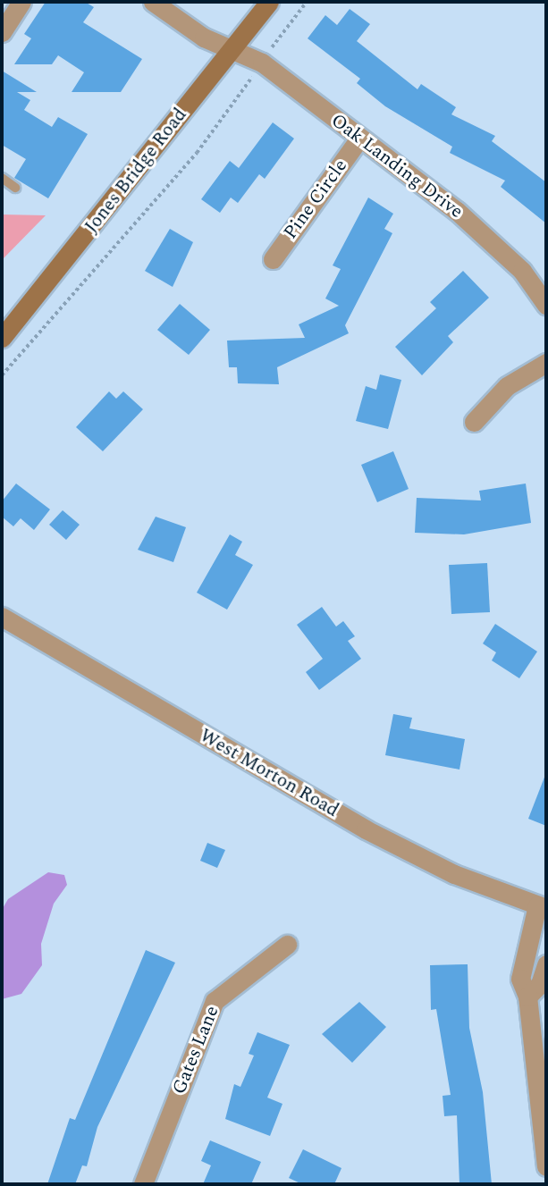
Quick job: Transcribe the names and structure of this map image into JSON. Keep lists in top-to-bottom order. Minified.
{"streets":{"main road":["Jones Bridge Road"],"street":["Oak Landing Drive","Pine Circle","West Morton Road","Gates Lane"]},"crossings":[["Oak Landing Drive","Jones Bridge Road"],["Oak Landing Drive","Pine Circle"]]}
